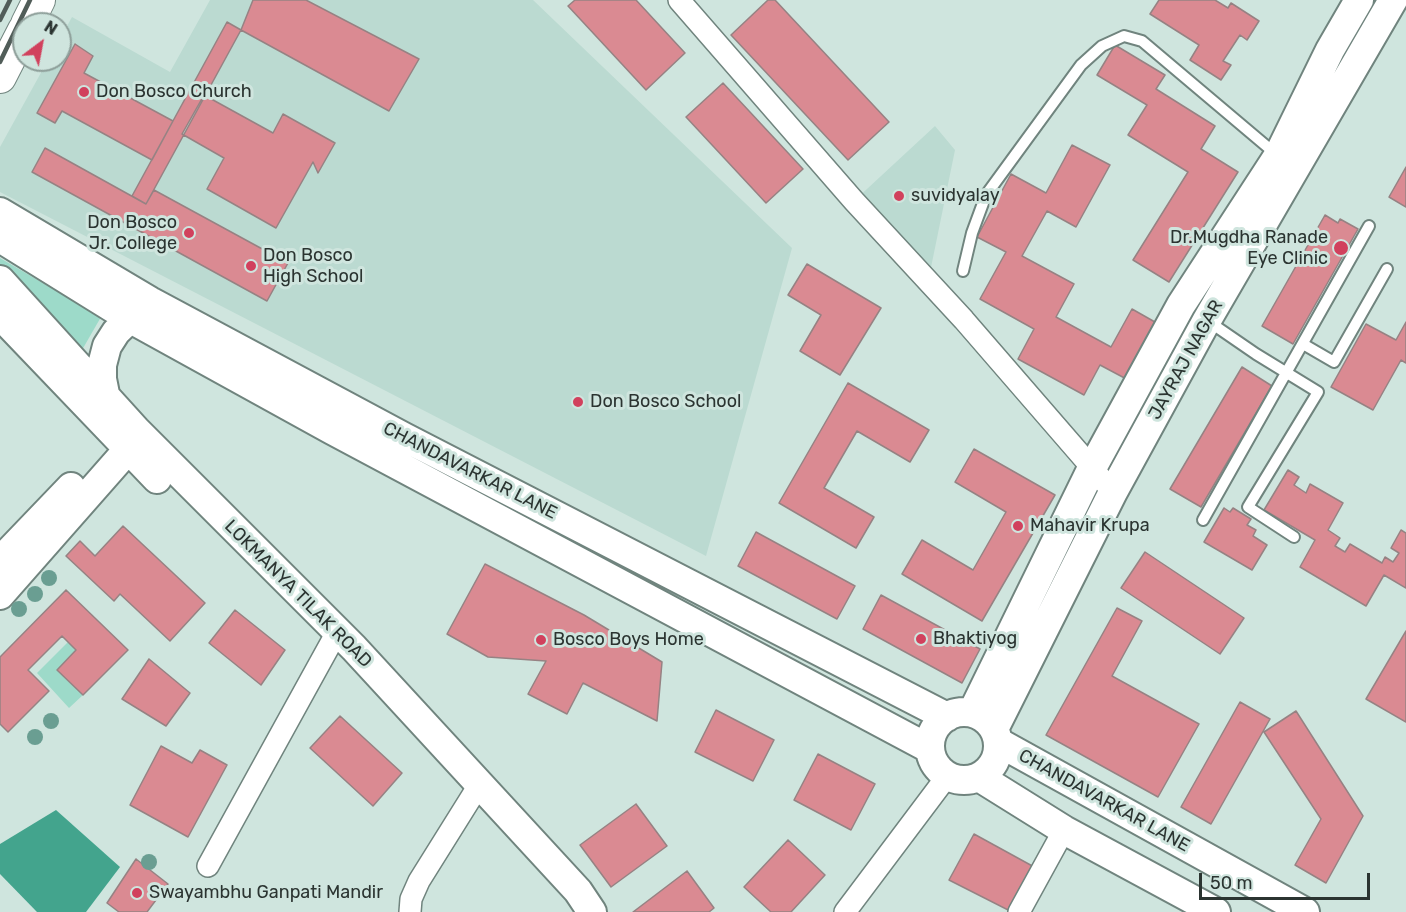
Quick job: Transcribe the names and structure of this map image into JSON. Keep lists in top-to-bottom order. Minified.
{"streets":{"street":["JAYRAJ NAGAR","CHANDAVARKAR LANE","LOKMANYA TILAK ROAD"]},"crossings":[["JAYRAJ NAGAR","CHANDAVARKAR LANE"]],"places":["Don Bosco Church","suvidyalay","Don Bosco Jr. College","Dr.Mugdha Ranade Eye Clinic","Don Bosco High School","Don Bosco School","Mahavir Krupa","Bhaktiyog","Bosco Boys Home","Swayambhu Ganpati Mandir"],"scale_bar":"50 m","north":"top right"}
